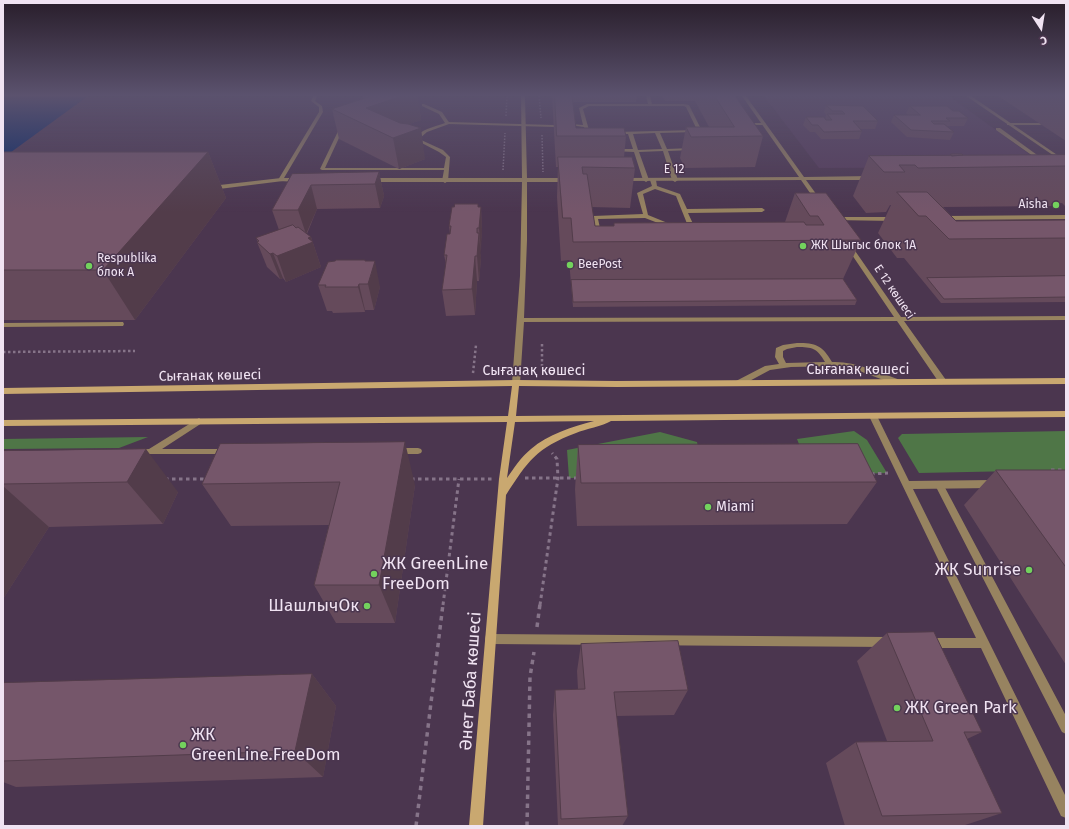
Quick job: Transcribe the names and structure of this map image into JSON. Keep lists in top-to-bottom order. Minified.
{"streets":{"main road":["Сығанақ көшесі","Әнет Баба көшесі"],"street":["E 12","Е 12 көшесі"]},"crossings":[["Е 12 көшесі","Сығанақ көшесі"],["Сығанақ көшесі","Әнет Баба көшесі"]],"places":["Aisha","ЖК Шыгыс блок 1А","BeePost","Respublika блок А","Miami","ЖК Sunrise","ЖК GreenLine FreeDom","ШашлычОк","ЖК Green Park","ЖК GreenLine.FreeDom"],"north":"bottom"}
